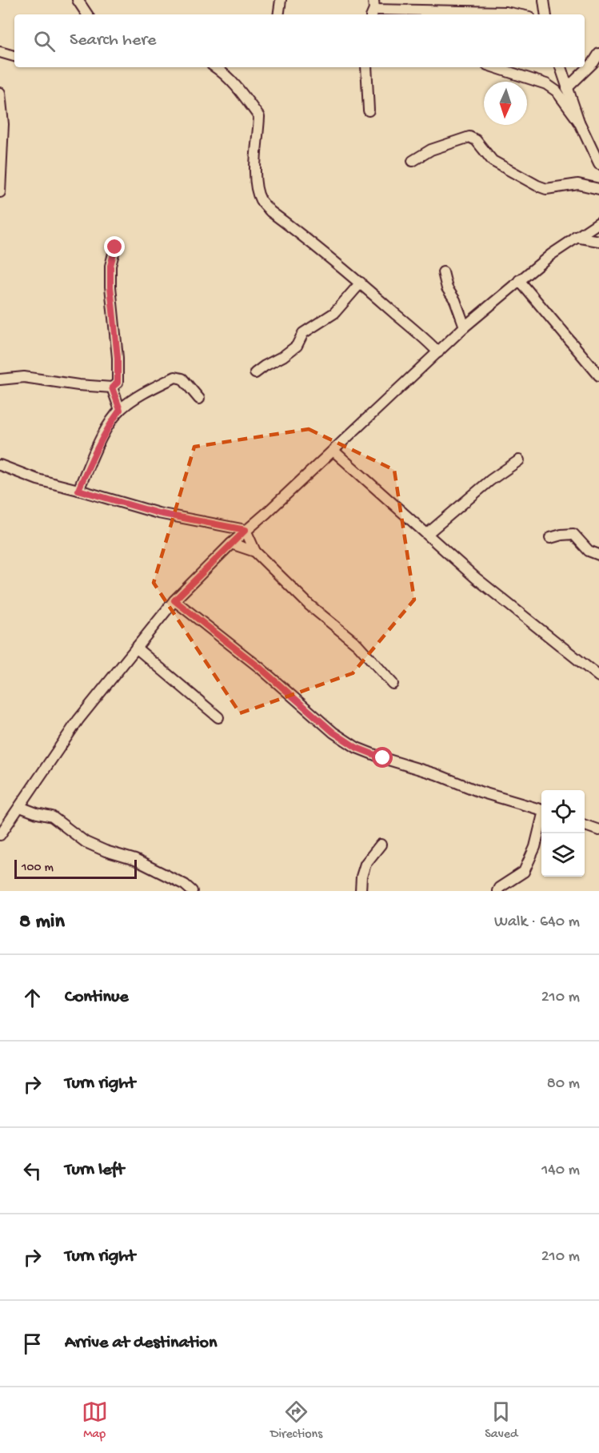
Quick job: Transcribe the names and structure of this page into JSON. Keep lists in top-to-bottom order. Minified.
{"scale_bar":"100 m","north":"bottom","page":{"search":"Search here","scale":"100 m","heading":["8 min","Walk · 640 m"],"list":[["Continue","210 m"],["Turn right","80 m"],["Turn left","140 m"],["Turn right","210 m"],"Arrive at destination"],"nav":["Map","Directions","Saved"]}}
